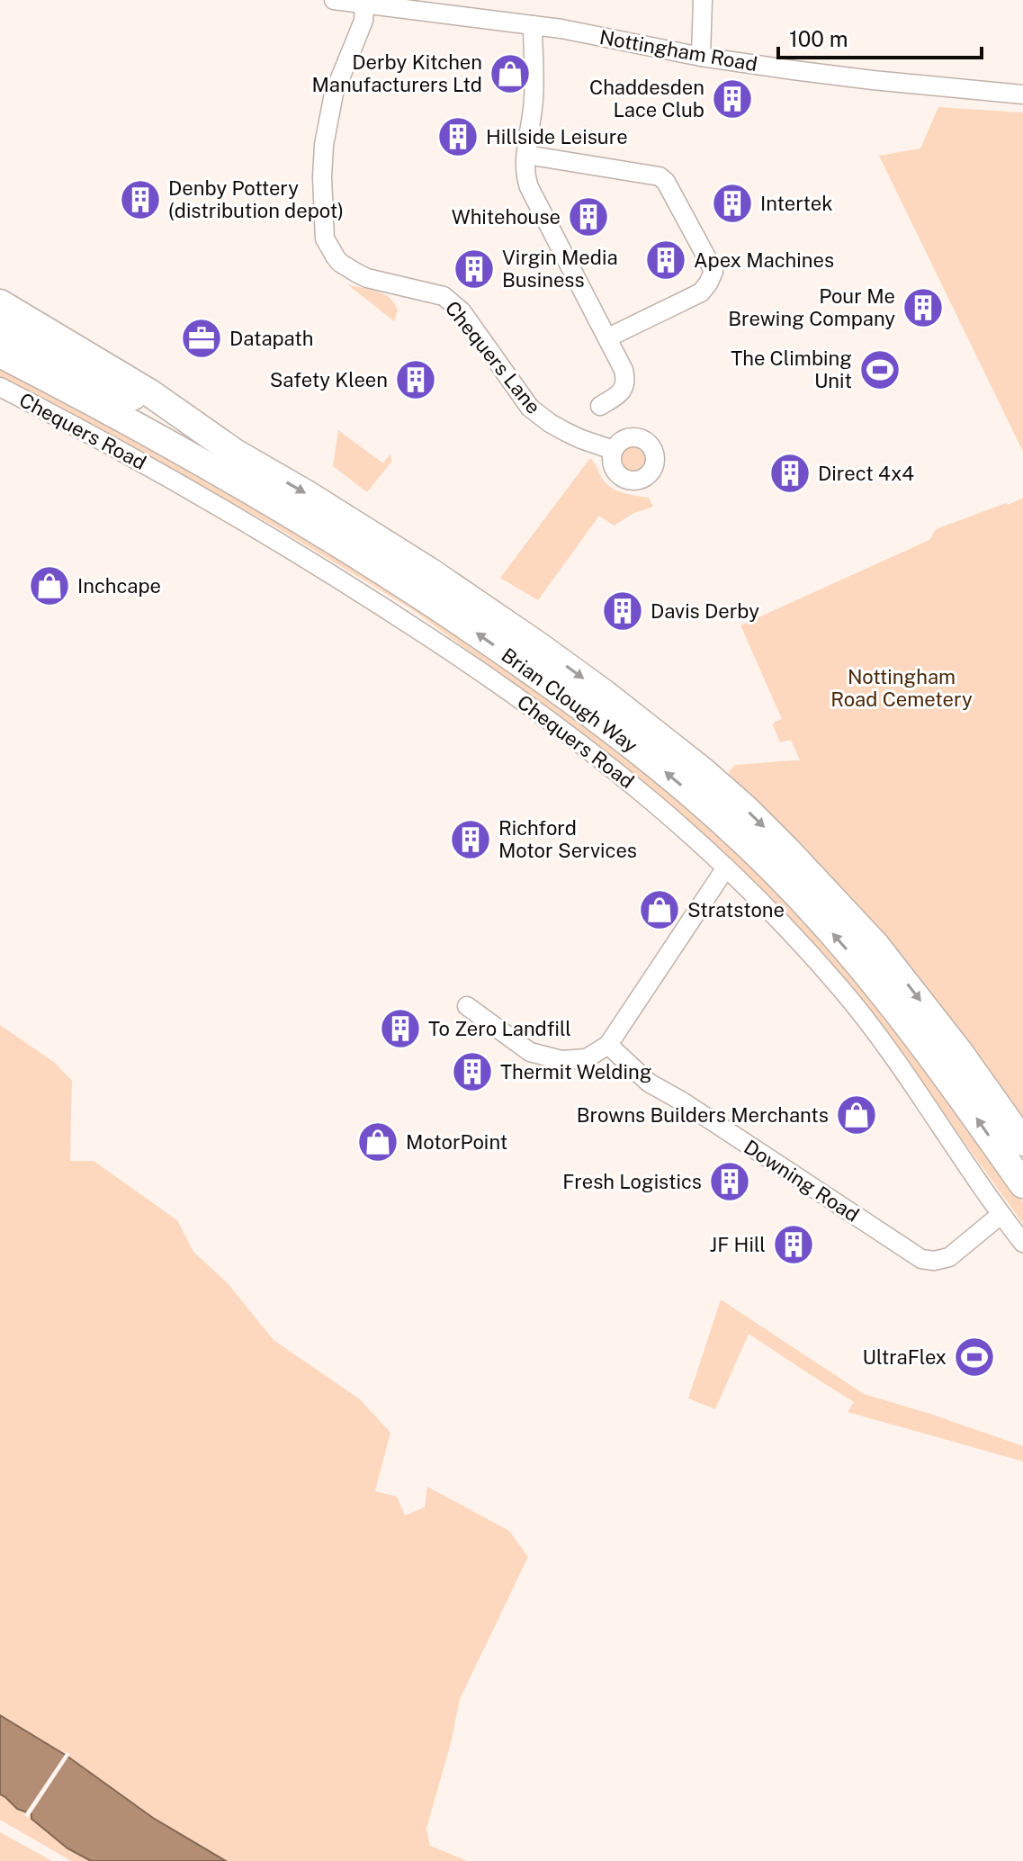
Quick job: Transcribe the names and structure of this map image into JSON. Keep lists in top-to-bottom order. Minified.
{"streets":{"highway":["Brian Clough Way"],"street":["Nottingham Road","Chequers Lane","Chequers Road","Downing Road"]},"crossings":[["Nottingham Road","Chequers Lane"],["Chequers Road","Downing Road"]],"parks":["Nottingham Road Cemetery"],"places":{"shop":["Derby Kitchen Manufacturers Ltd","Inchcape","Stratstone","Browns Builders Merchants","MotorPoint"],"building":["Chaddesden Lace Club","Hillside Leisure","Denby Pottery (distribution depot)","Intertek","Whitehouse","Apex Machines","Virgin Media Business","Pour Me Brewing Company","Safety Kleen","Direct 4x4","Davis Derby","Richford Motor Services","To Zero Landfill","Thermit Welding","Fresh Logistics","JF Hill"],"office":["Datapath"],"sports":["The Climbing Unit","UltraFlex"]},"scale_bar":"100 m"}
